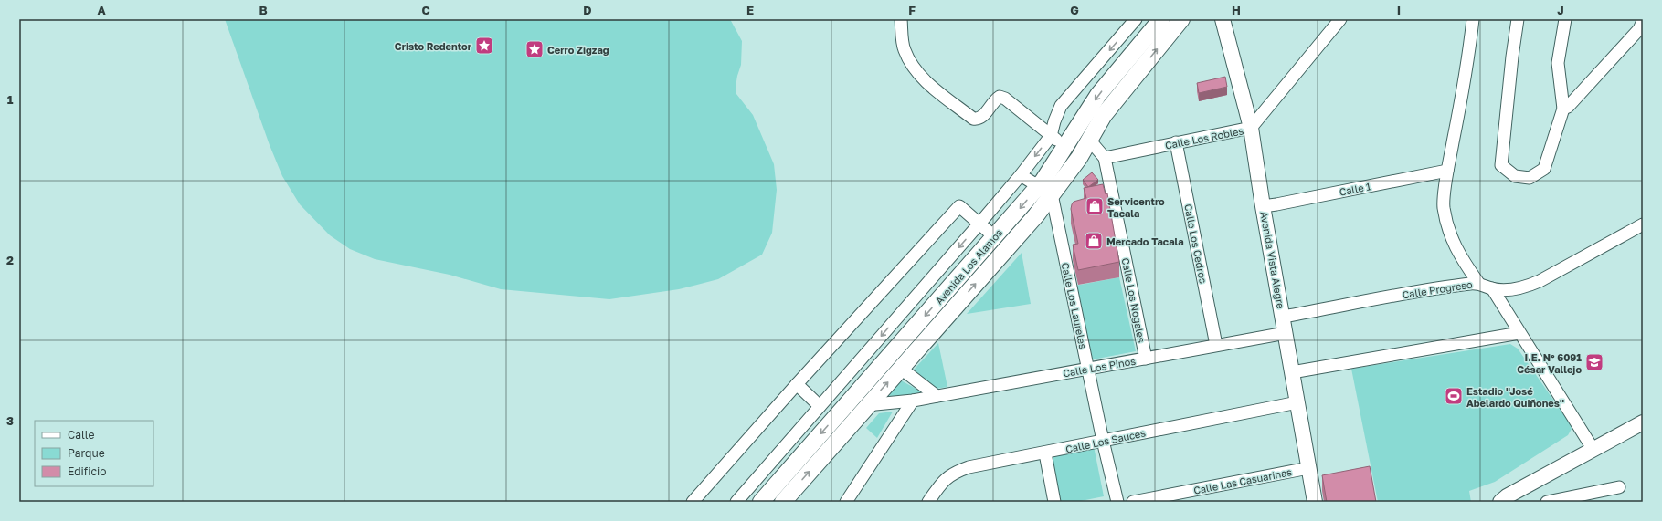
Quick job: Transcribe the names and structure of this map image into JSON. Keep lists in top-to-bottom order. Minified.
{"streets":{"main road":["Avenida Los Alamos"],"street":["Calle Los Robles","Calle 1","Calle Los Cedros","Avenida Vista Alegre","Calle Progreso","Calle Los Nogales","Calle Los Laureles","Calle Los Pinos","Calle Los Sauces","Calle Las Casuarinas"]},"crossings":[["Calle Los Robles","Calle Los Cedros"],["Calle Los Robles","Avenida Vista Alegre"],["Calle Los Robles","Calle Los Nogales"],["Calle 1","Avenida Vista Alegre"],["Calle Los Cedros","Calle Los Pinos"],["Avenida Vista Alegre","Calle Progreso"],["Avenida Vista Alegre","Calle Los Pinos"],["Avenida Vista Alegre","Calle Los Sauces"],["Avenida Vista Alegre","Calle Las Casuarinas"],["Avenida Los Alamos","Calle Los Nogales"],["Avenida Los Alamos","Calle Los Laureles"],["Avenida Los Alamos","Calle Los Pinos"],["Calle Los Nogales","Calle Los Pinos"],["Calle Los Laureles","Calle Los Pinos"],["Calle Los Laureles","Calle Los Sauces"]],"places":{"place":["Cristo Redentor","Cerro Zigzag"],"shop":["Servicentro Tacala","Mercado Tacala"],"school or university":["I.E. N° 6091 César Vallejo"],"sports":["Estadio \"José Abelardo Quiñones\""]},"legend":["Calle","Parque","Edificio"],"grid":{"columns":["A","B","C","D","E","F","G","H","I","J"],"rows":["1","2","3"]}}
